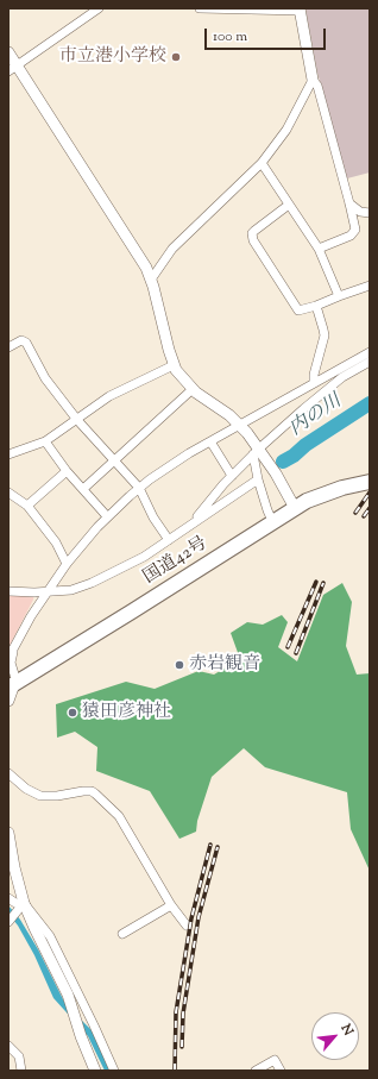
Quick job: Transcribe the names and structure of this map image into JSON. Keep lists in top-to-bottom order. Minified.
{"streets":{"highway":["国道42号"]},"water":["内の川"],"places":["市立港小学校","赤岩観音","猿田彦神社"],"scale_bar":"100 m","north":"top right"}
